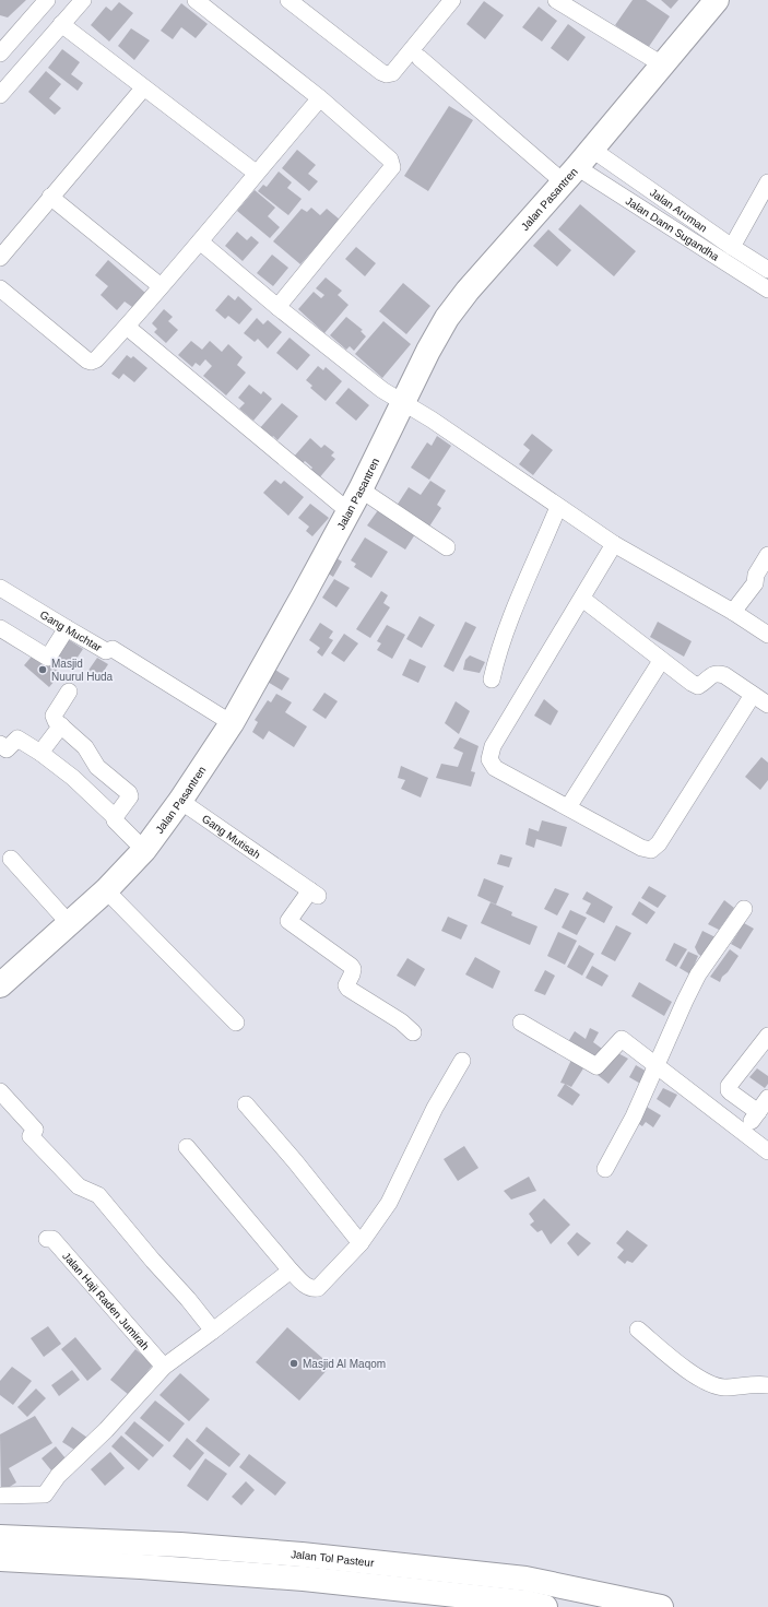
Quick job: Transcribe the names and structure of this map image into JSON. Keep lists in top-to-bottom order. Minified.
{"streets":{"main road":["Jalan Pasantren","Jalan Tol Pasteur"],"street":["Jalan Aruman","Jalan Dann Sugandha","Gang Muchtar","Gang Mutisah","Jalan Haji Raden Jumirah"]},"crossings":[["Jalan Pasantren","Jalan Aruman"],["Jalan Pasantren","Jalan Dann Sugandha"],["Jalan Pasantren","Gang Muchtar"],["Jalan Pasantren","Gang Mutisah"],["Jalan Aruman","Jalan Dann Sugandha"]],"places":["Masjid Nuurul Huda","Masjid Al Maqom"]}
